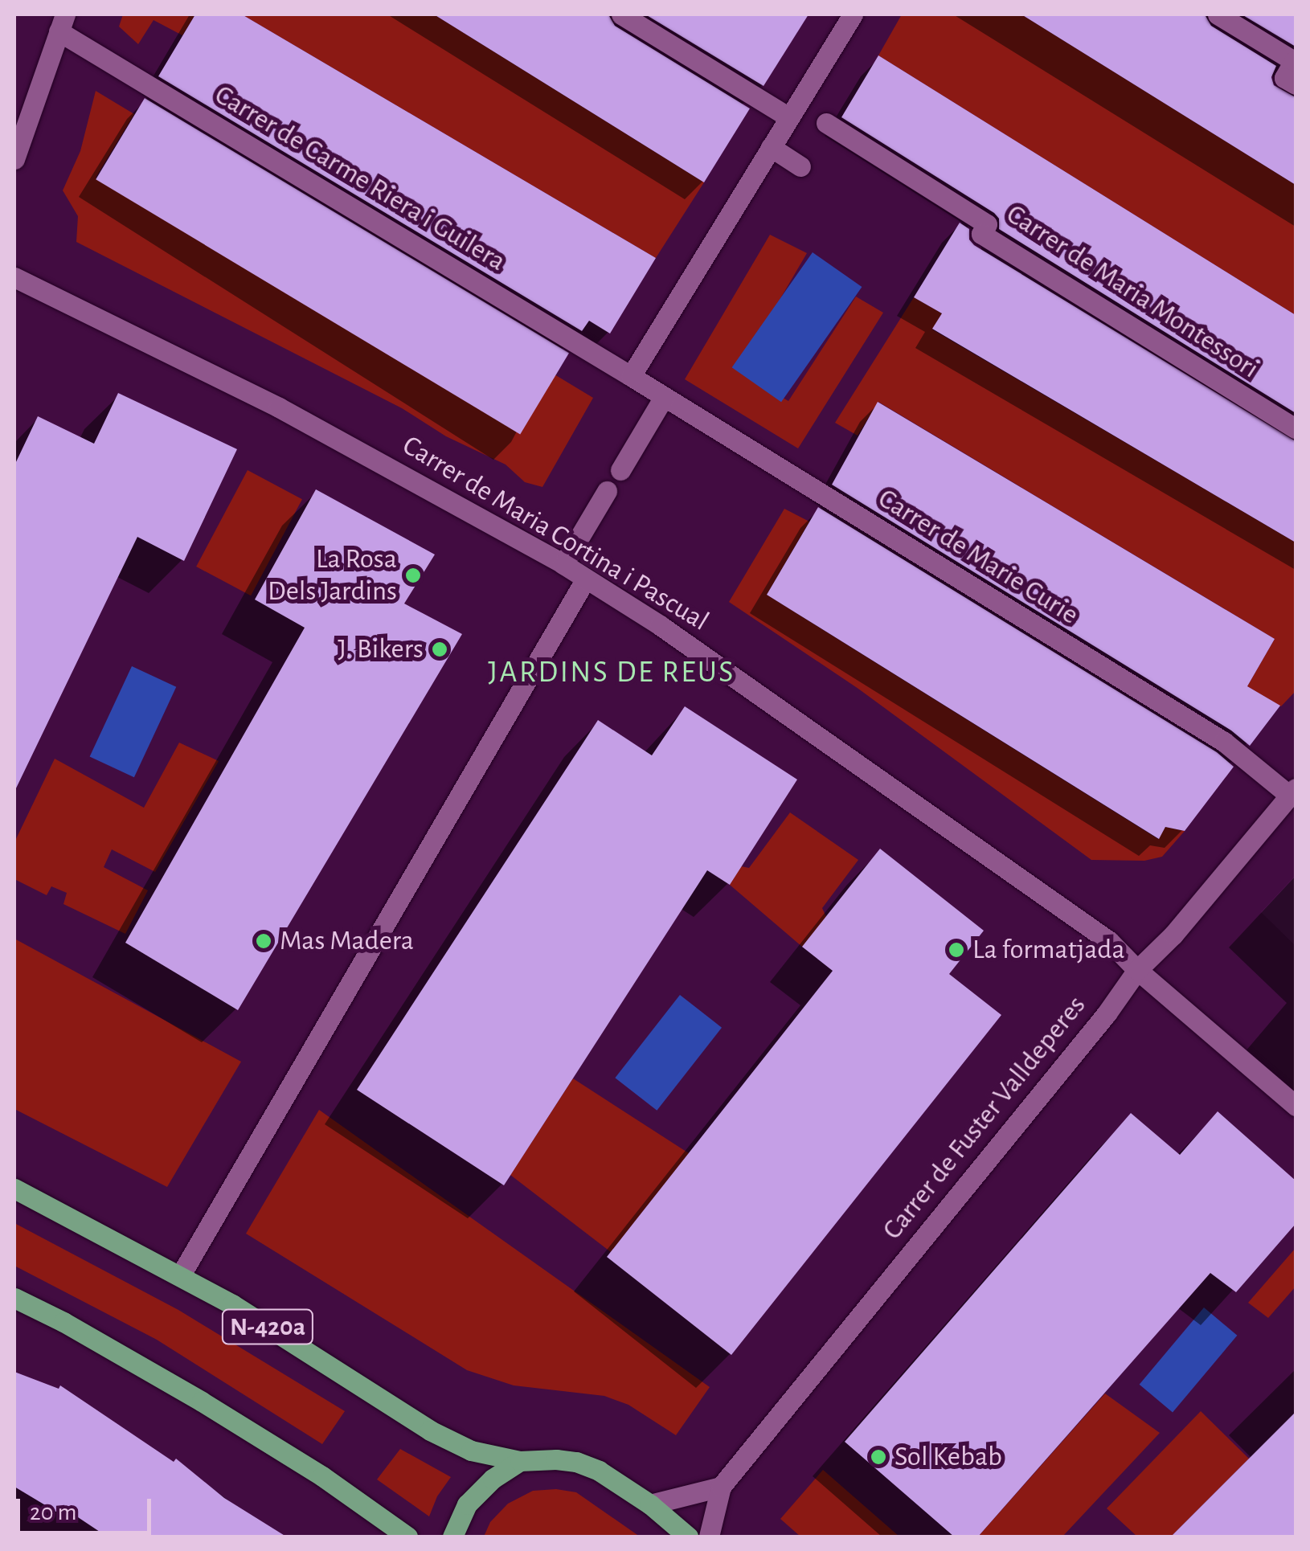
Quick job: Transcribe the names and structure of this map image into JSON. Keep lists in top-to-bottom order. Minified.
{"streets":{"main road":["N-420a"],"street":["Carrer de Carme Riera i Guilera","Carrer de Maria Montessori","Carrer de Maria Cortina i Pascual","Carrer de Marie Curie","Carrer de Fuster Valldeperes"]},"crossings":[["Carrer de Carme Riera i Guilera","Carrer de Marie Curie"],["Carrer de Maria Cortina i Pascual","Carrer de Fuster Valldeperes"],["Carrer de Marie Curie","Carrer de Fuster Valldeperes"]],"districts":["JARDINS DE REUS"],"places":["La Rosa Dels Jardins","J. Bikers","Mas Madera","La formatjada","Sol Kebab"],"scale_bar":"20 m"}
